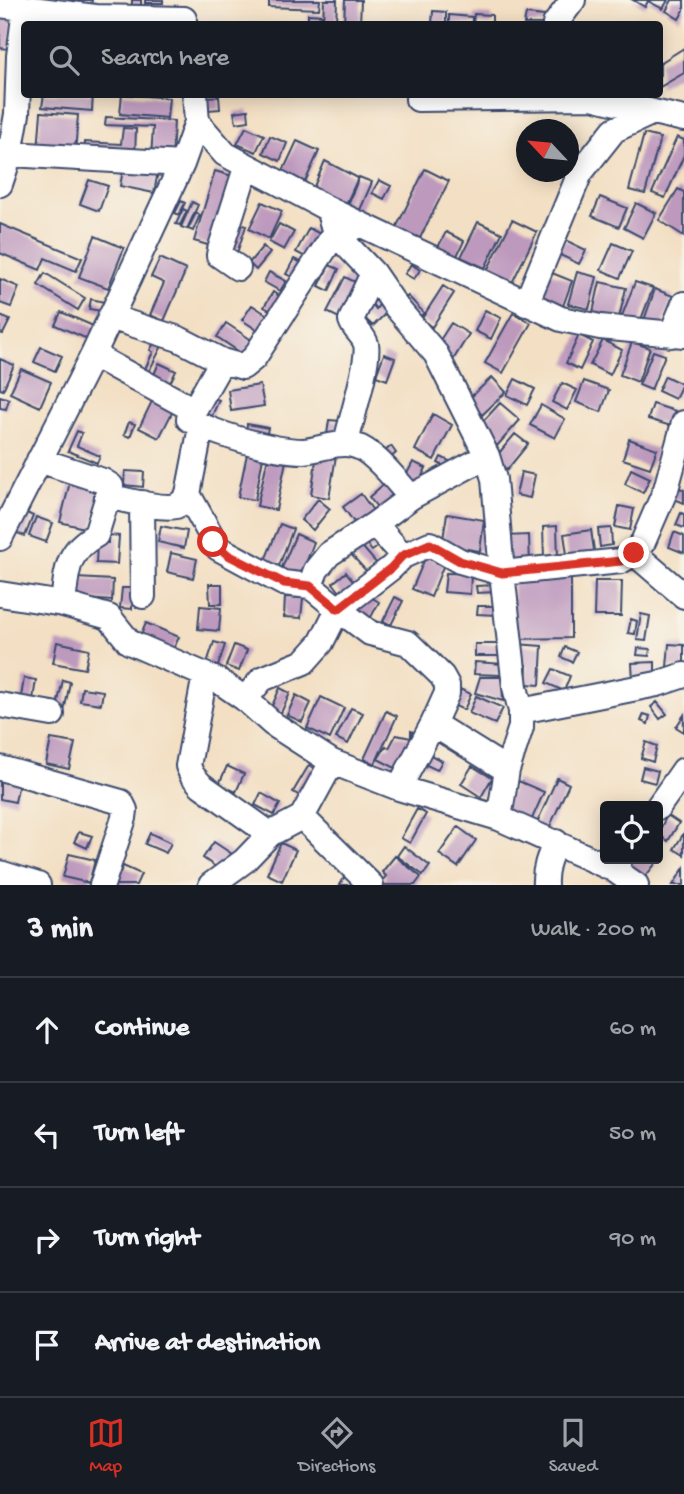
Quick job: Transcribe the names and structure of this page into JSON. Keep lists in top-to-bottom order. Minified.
{"north":"top left","page":{"search":"Search here","heading":["3 min","Walk · 200 m"],"list":[["Continue","60 m"],["Turn left","50 m"],["Turn right","90 m"],"Arrive at destination"],"nav":["Map","Directions","Saved"]}}
